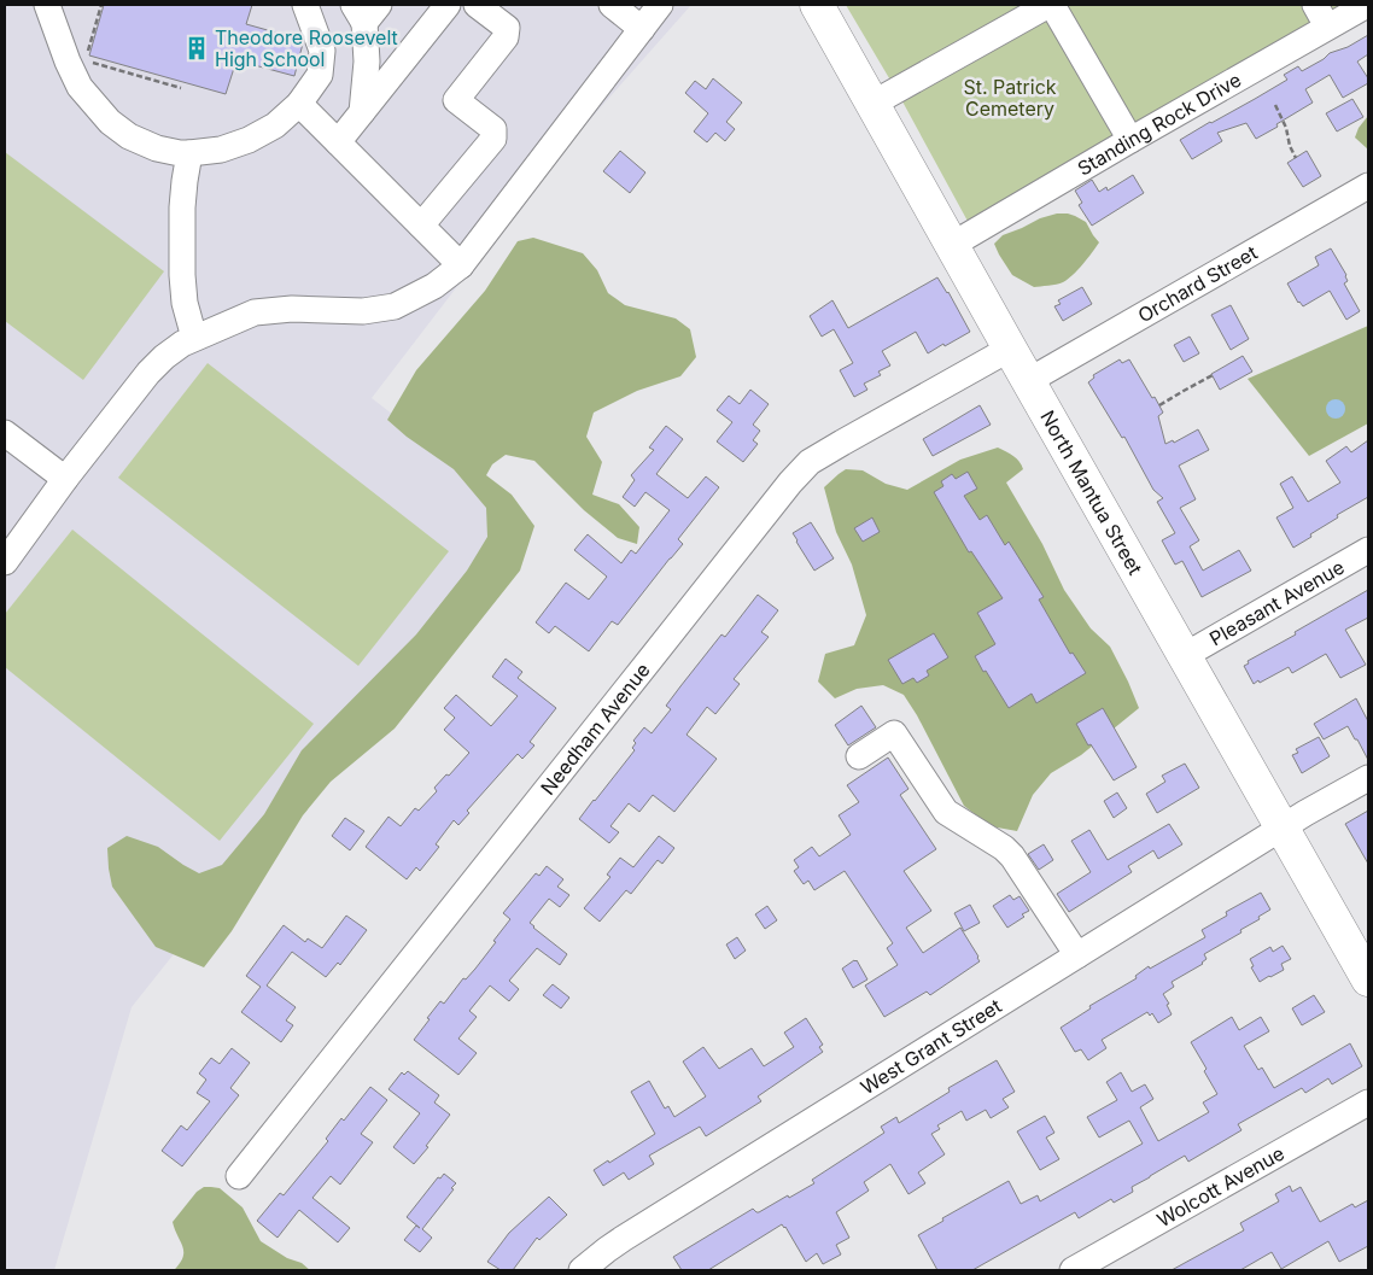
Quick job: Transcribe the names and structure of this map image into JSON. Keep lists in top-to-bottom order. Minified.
{"streets":{"main road":["North Mantua Street"],"street":["Standing Rock Drive","Orchard Street","Pleasant Avenue","Needham Avenue","West Grant Street","Wolcott Avenue"]},"crossings":[["Standing Rock Drive","North Mantua Street"],["Orchard Street","North Mantua Street"],["North Mantua Street","Pleasant Avenue"],["North Mantua Street","Needham Avenue"],["North Mantua Street","West Grant Street"]],"parks":["St. Patrick Cemetery"],"places":{"building":["Theodore Roosevelt High School"]}}
